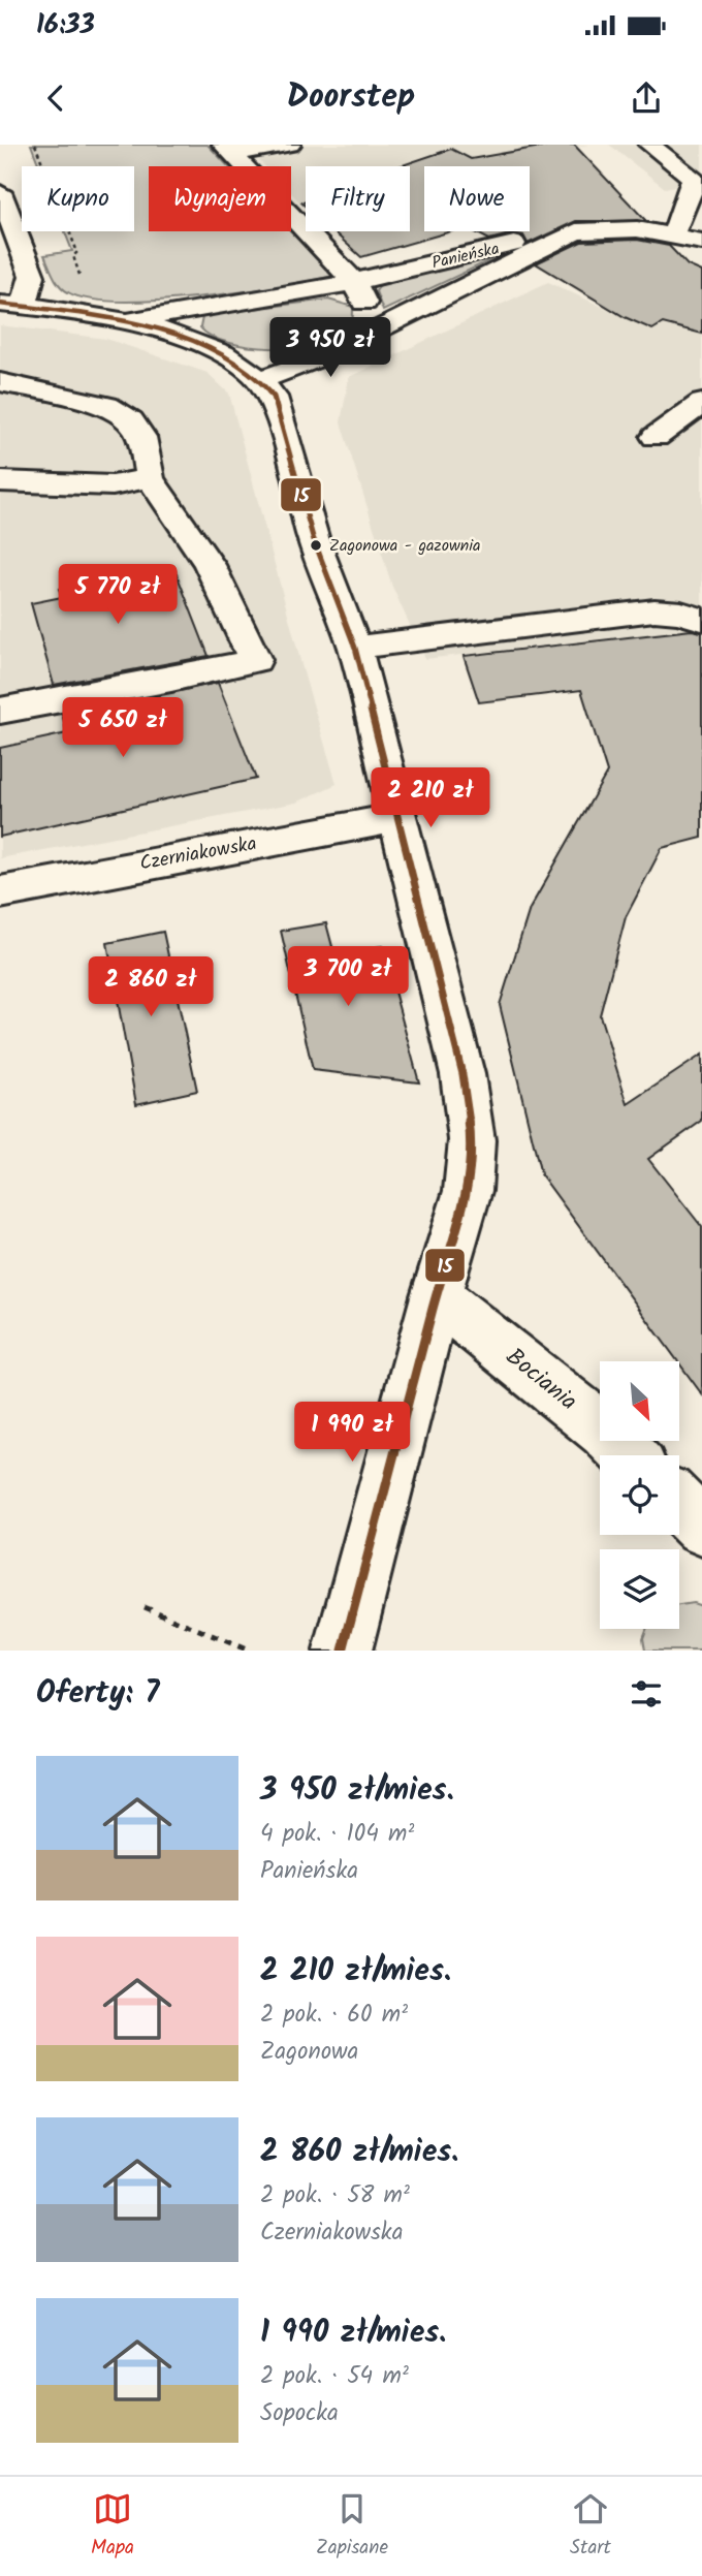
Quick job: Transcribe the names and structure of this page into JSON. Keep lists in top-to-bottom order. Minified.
{"streets":{"street":["Panieńska","Czerniakowska","Bociania"]},"places":["Zagonowa - gazownia"],"lines":["transit line 15"],"north":"bottom right","page":{"status":"16:33","header":"Doorstep","chip":["Kupno","Wynajem","Filtry","Nowe"],"price":["3 950 zł","5 770 zł","5 650 zł","2 210 zł","3 700 zł","2 860 zł","1 990 zł"],"heading":"Oferty: 7","list":[{"name":"3 950 zł/mies.","note":"4 pok. · 104 m² · Panieńska"},{"name":"2 210 zł/mies.","note":"2 pok. · 60 m² · Zagonowa"},{"name":"2 860 zł/mies.","note":"2 pok. · 58 m² · Czerniakowska"},{"name":"1 990 zł/mies.","note":"2 pok. · 54 m² · Sopocka"}],"tabs":["Mapa","Zapisane","Start"]}}
